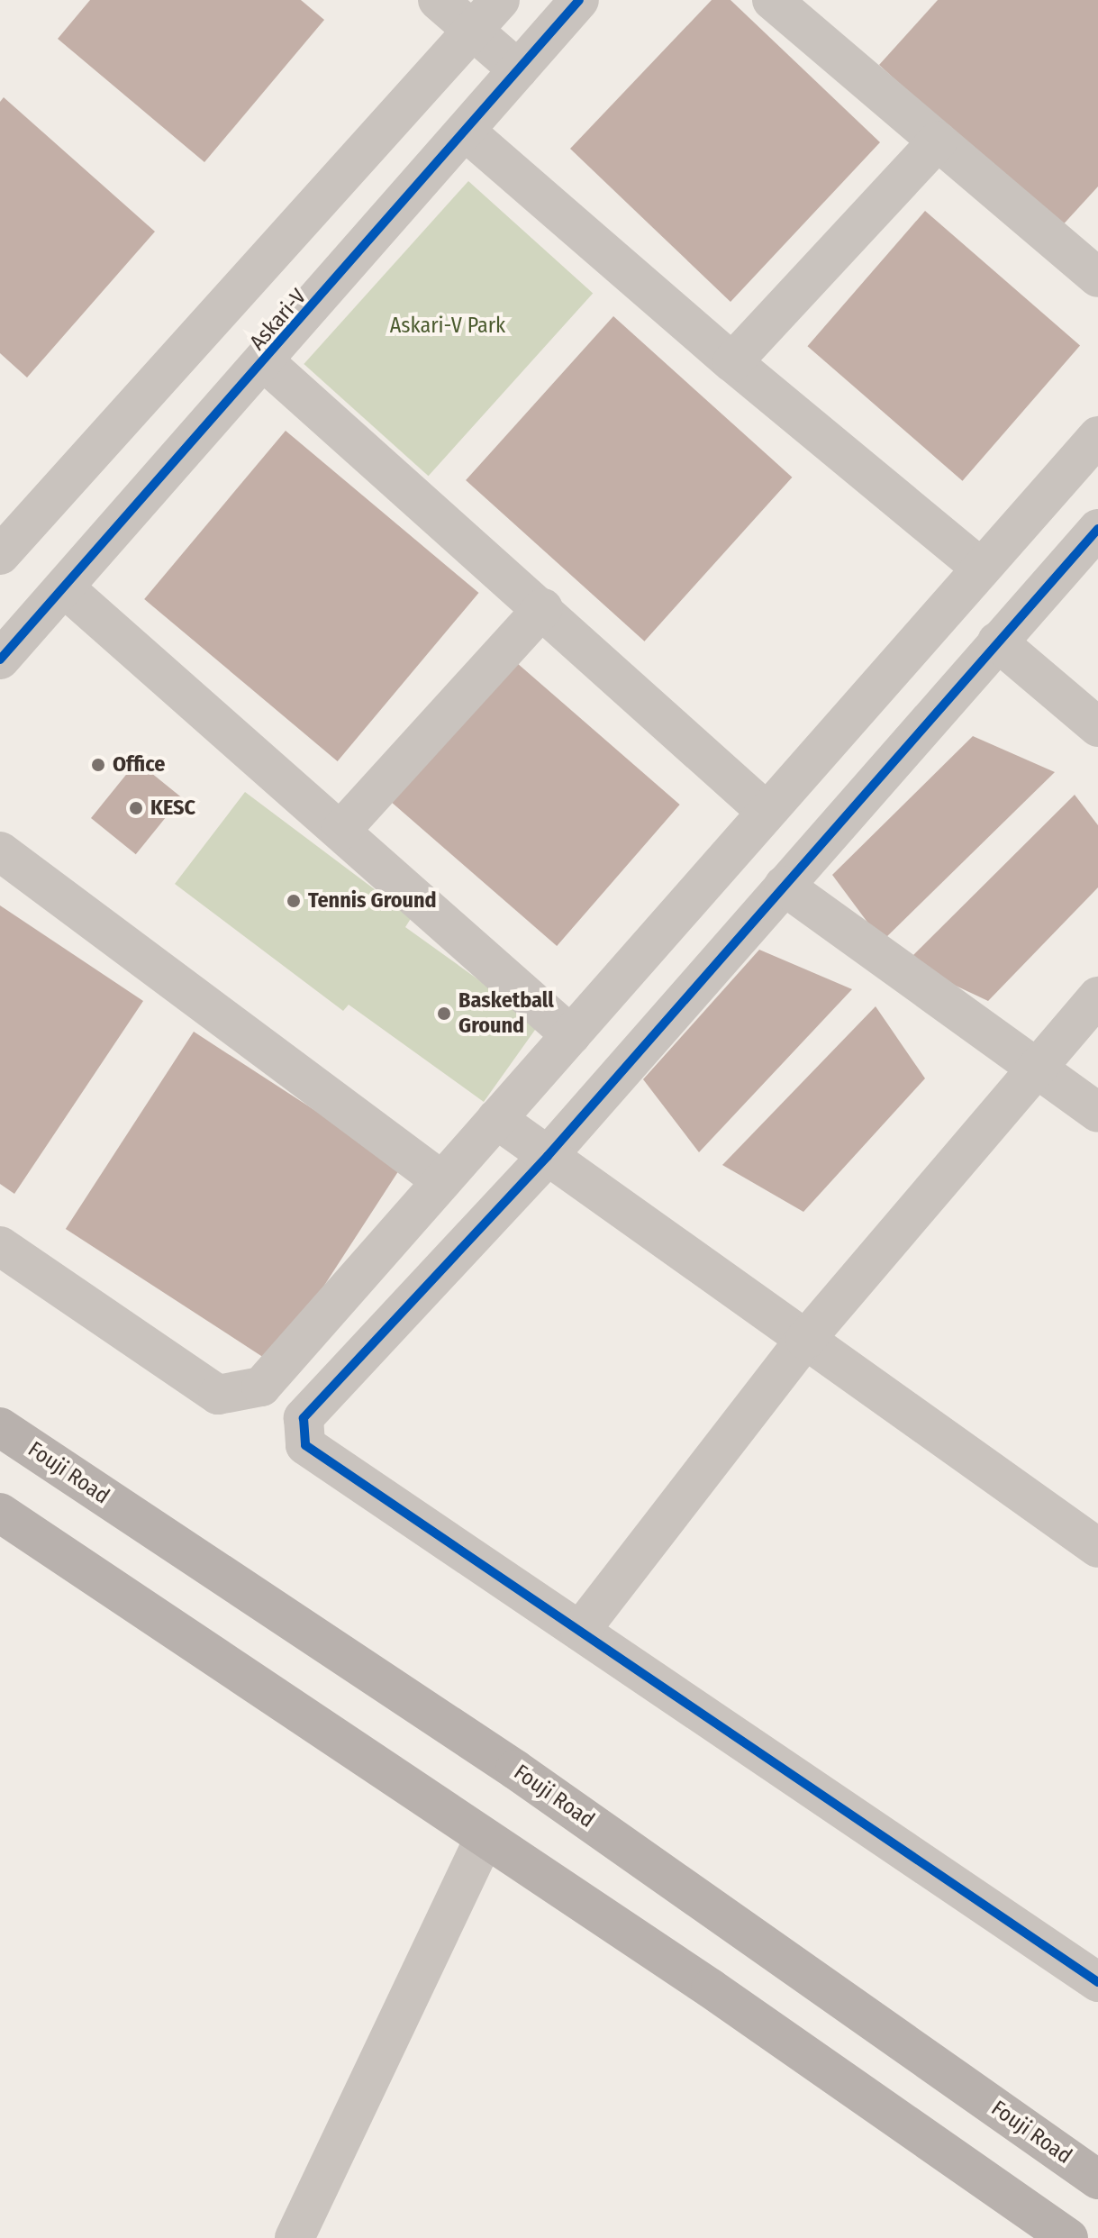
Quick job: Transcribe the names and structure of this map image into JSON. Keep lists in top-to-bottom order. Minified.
{"streets":{"main road":["Fouji Road"],"street":["Askari-V"]},"parks":["Askari-V Park"],"places":["Office","KESC","Tennis Ground","Basketball Ground"]}
